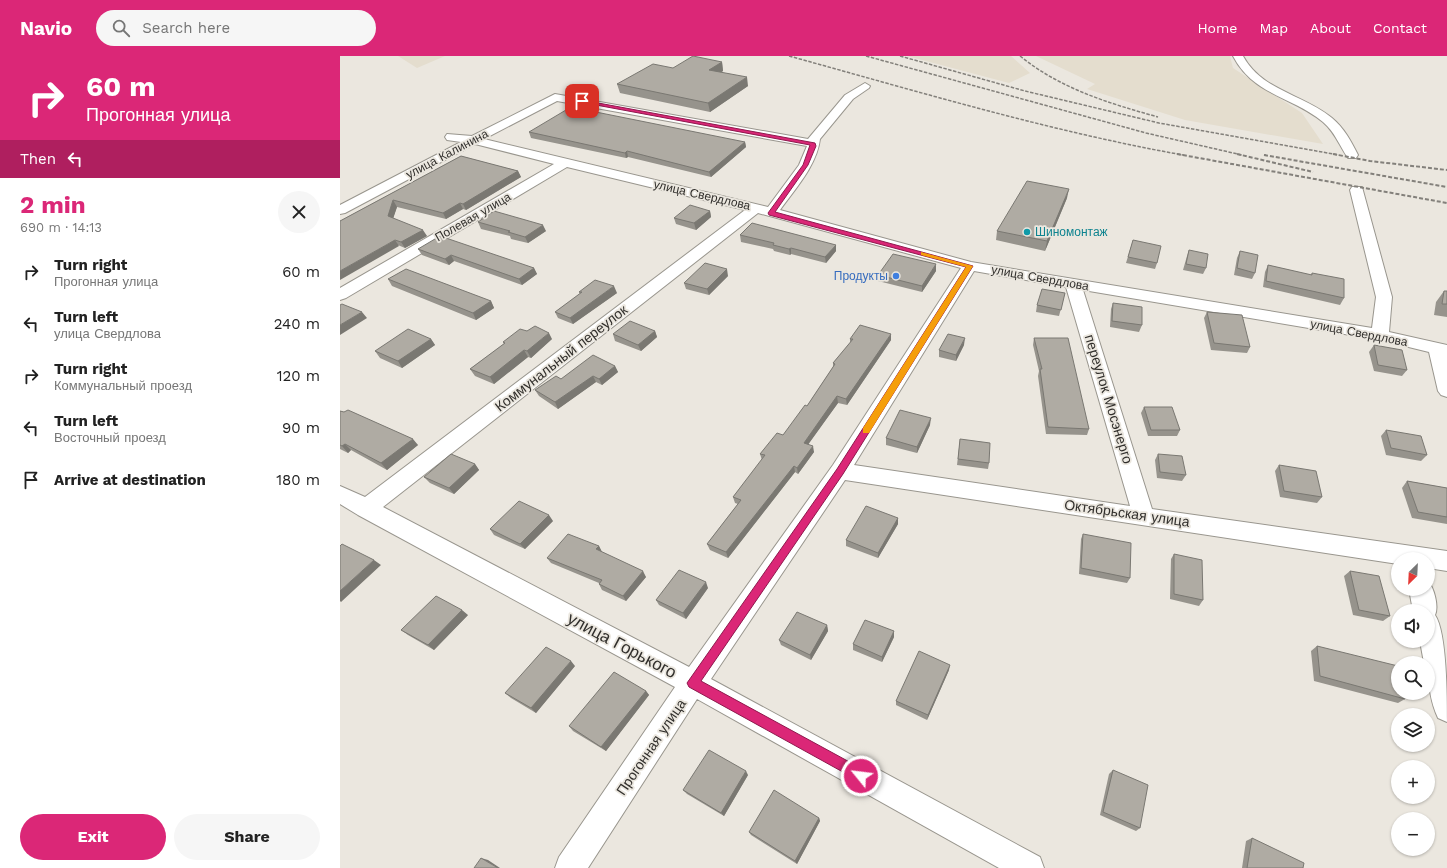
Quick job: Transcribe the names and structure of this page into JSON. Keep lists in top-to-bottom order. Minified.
{"streets":{"street":["улица Калинина","улица Свердлова","Полевая улица","Коммунальный переулок","переулок Мосэнерго","Октябрьская улица","улица Горького","Прогонная улица"]},"crossings":[["улица Калинина","улица Свердлова"],["улица Калинина","Коммунальный переулок"],["улица Свердлова","Полевая улица"],["улица Свердлова","Коммунальный переулок"],["улица Свердлова","переулок Мосэнерго"],["улица Свердлова","Прогонная улица"],["Коммунальный переулок","улица Горького"],["переулок Мосэнерго","Октябрьская улица"],["Октябрьская улица","Прогонная улица"],["улица Горького","Прогонная улица"]],"places":["Шиномонтаж","Продукты"],"north":"bottom left","page":{"header":"Navio","search":"Search here","nav":["Home","Map","About","Contact"],"turn":["60 m","Прогонная улица"],"then":"Then","heading":["2 min","690 m · 14:13"],"list":[{"name":"Turn right","note":"Прогонная улица","value":"60 m"},{"name":"Turn left","note":"улица Свердлова","value":"240 m"},{"name":"Turn right","note":"Коммунальный проезд","value":"120 m"},{"name":"Turn left","note":"Восточный проезд","value":"90 m"},{"name":"Arrive at destination","value":"180 m"}],"map_buttons":["+","−"],"buttons":["Exit","Share"]}}
